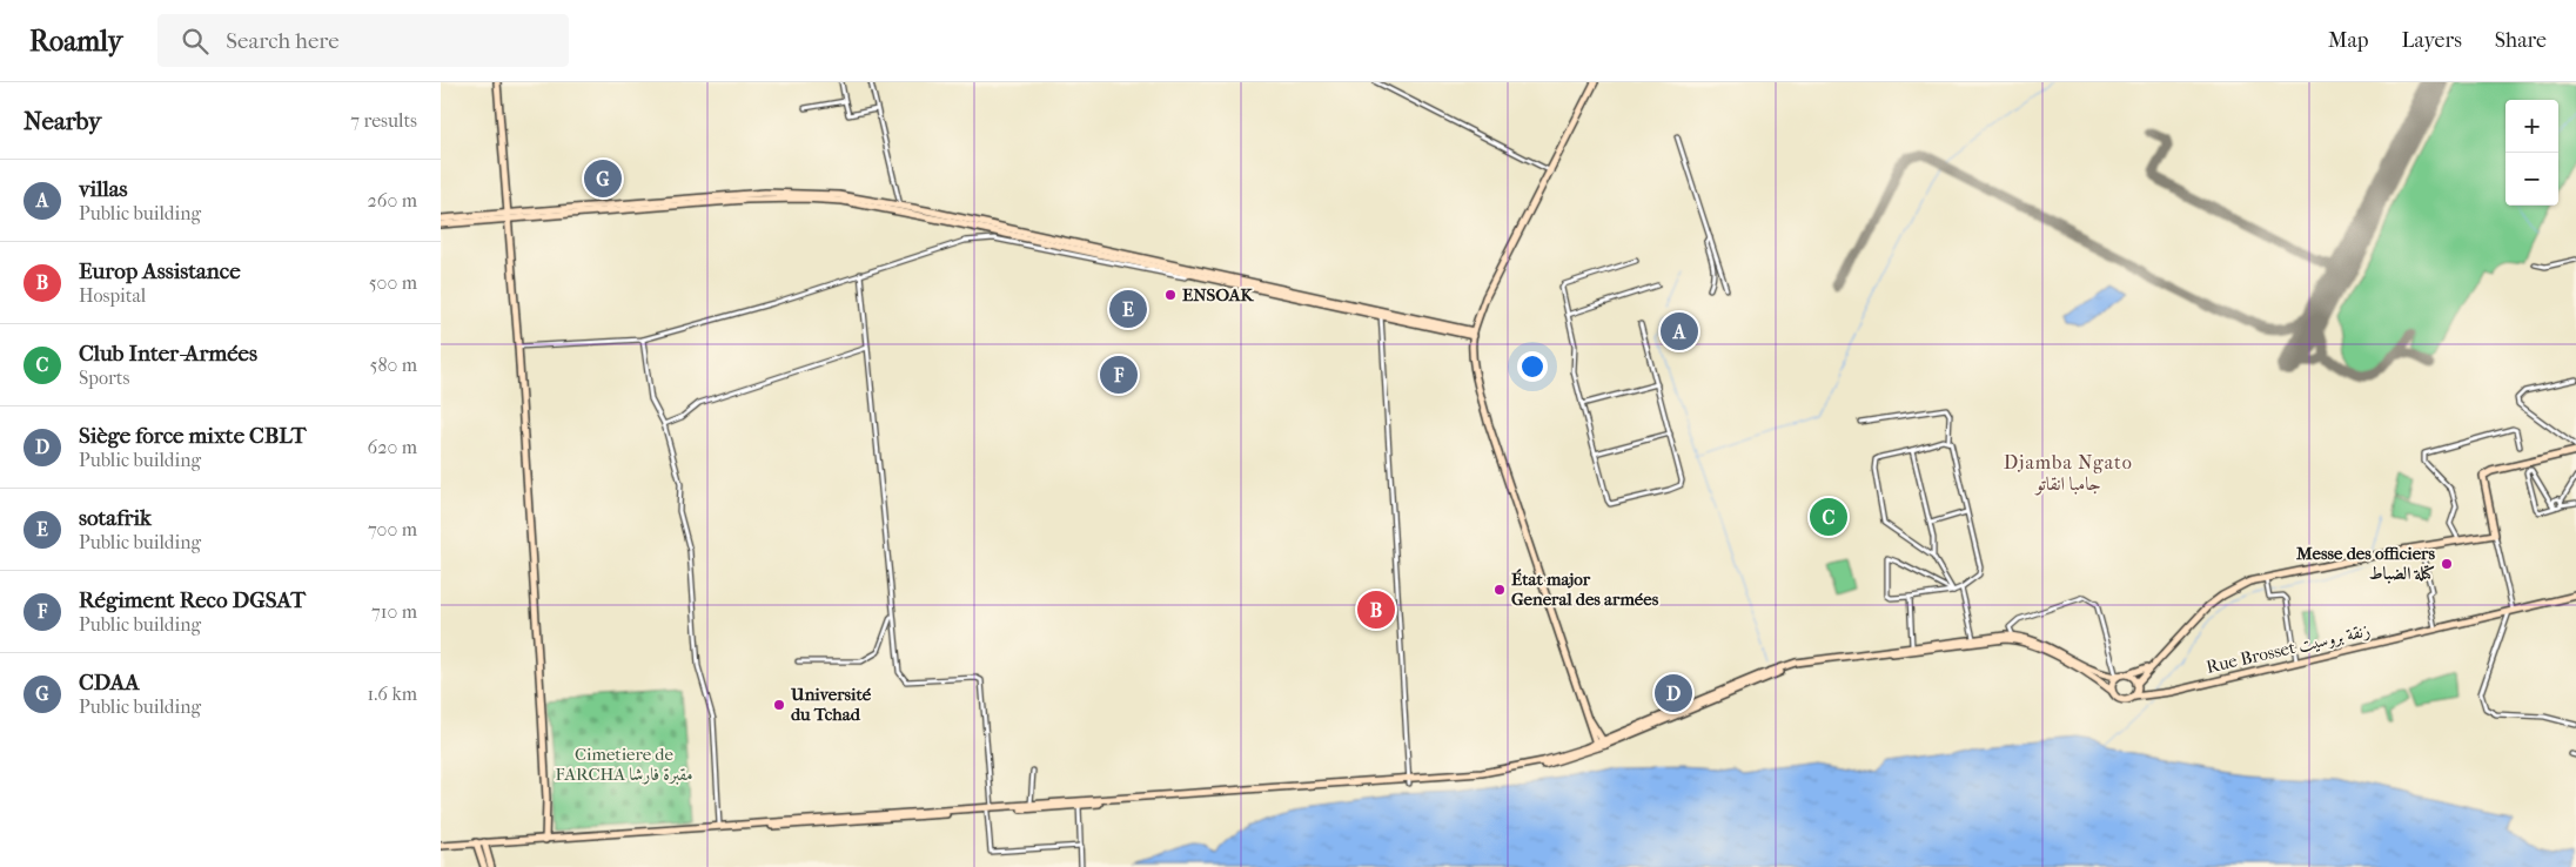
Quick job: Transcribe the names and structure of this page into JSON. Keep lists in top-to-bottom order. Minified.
{"streets":{"main road":["Rue Brosset زنقة بروسيت"]},"districts":["Djamba Ngato جامبا انقاتو"],"parks":["Cimetiere de FARCHA مقبرة فارشا"],"places":["ENSOAK","Messe des officiers كتلة الضباط","État major General des armées","Université du Tchad"],"page":{"header":"Roamly","search":"Search here","nav":["Map","Layers","Share"],"heading":["Nearby","7 results"],"map_buttons":["+","−"],"pins":["G","E","A","F","C","B","D"],"list":[{"mark":"A","name":"villas","note":"Public building","value":"260 m"},{"mark":"B","name":"Europ Assistance","note":"Hospital","value":"500 m"},{"mark":"C","name":"Club Inter-Armées","note":"Sports","value":"580 m"},{"mark":"D","name":"Siège force mixte CBLT","note":"Public building","value":"620 m"},{"mark":"E","name":"sotafrik","note":"Public building","value":"700 m"},{"mark":"F","name":"Régiment Reco DGSAT","note":"Public building","value":"710 m"},{"mark":"G","name":"CDAA","note":"Public building","value":"1.6 km"}]}}
